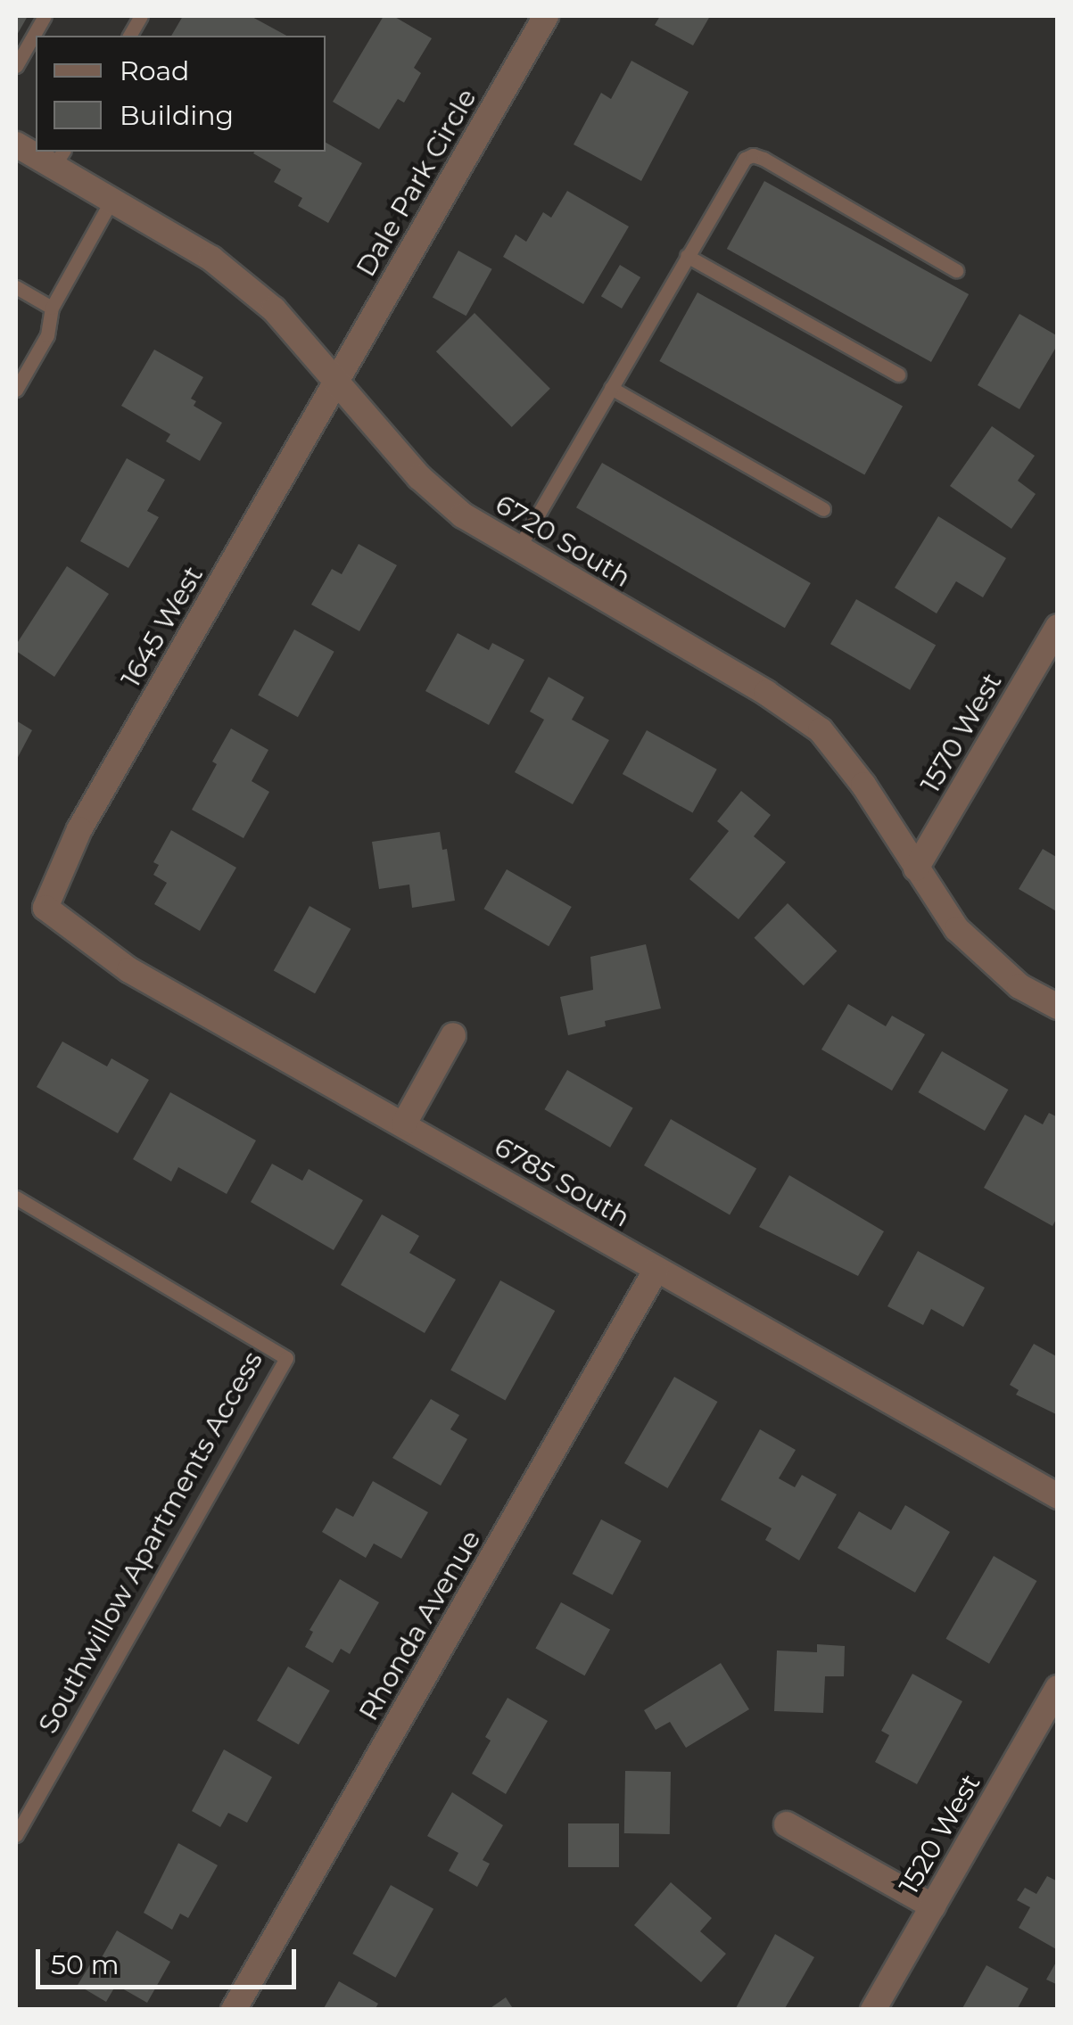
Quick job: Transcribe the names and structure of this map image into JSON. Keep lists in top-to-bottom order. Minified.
{"streets":{"street":["Dale Park Circle","6720 South","1645 West","1570 West","6785 South","Rhonda Avenue","1520 West"],"lane":["Southwillow Apartments Access"]},"crossings":[["Dale Park Circle","6720 South"],["Dale Park Circle","1645 West"],["6720 South","1645 West"],["6720 South","1570 West"],["1645 West","6785 South"],["6785 South","Rhonda Avenue"]],"legend":["Road","Building"],"scale_bar":"50 m"}
